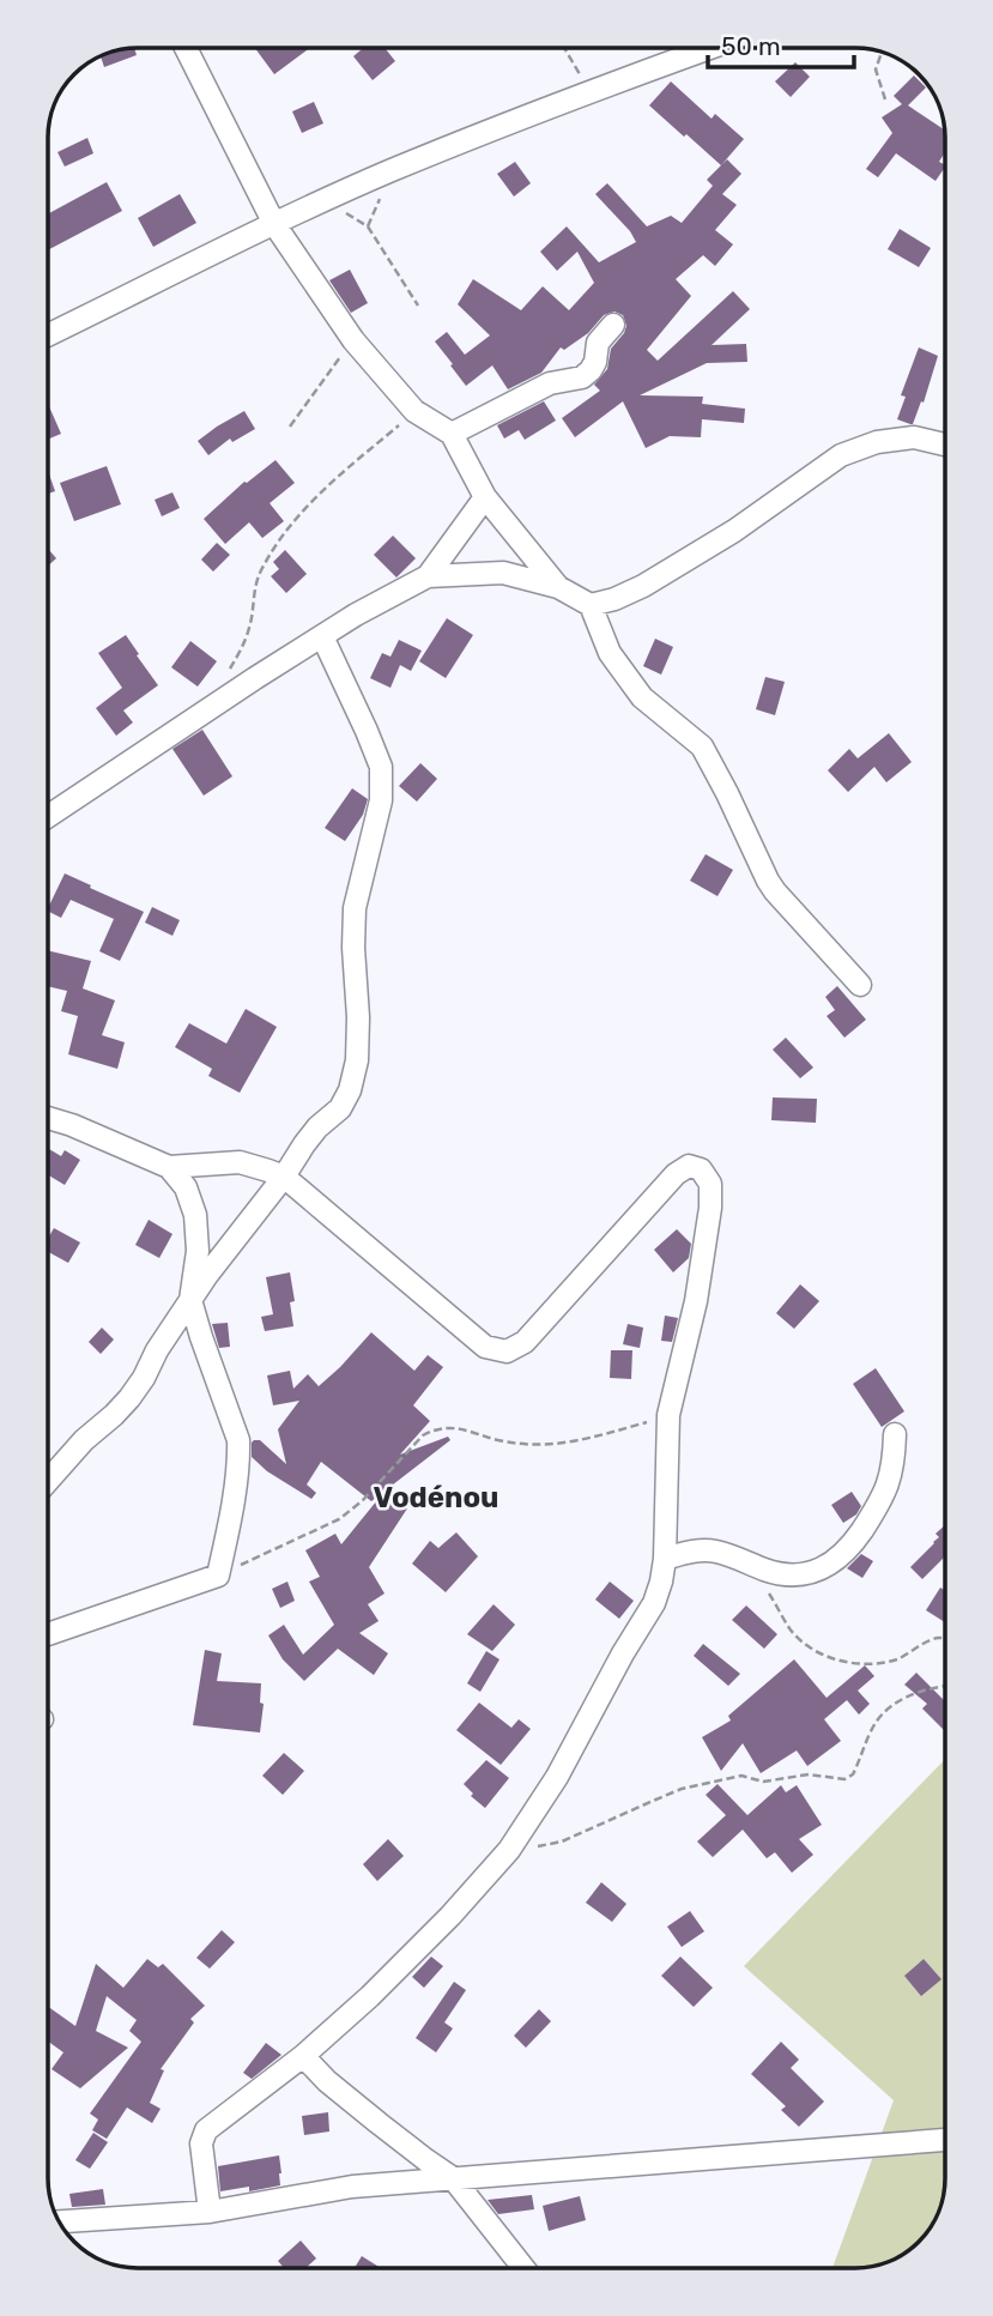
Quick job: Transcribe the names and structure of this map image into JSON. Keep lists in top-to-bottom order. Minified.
{"districts":["Vodénou"],"scale_bar":"50 m"}
